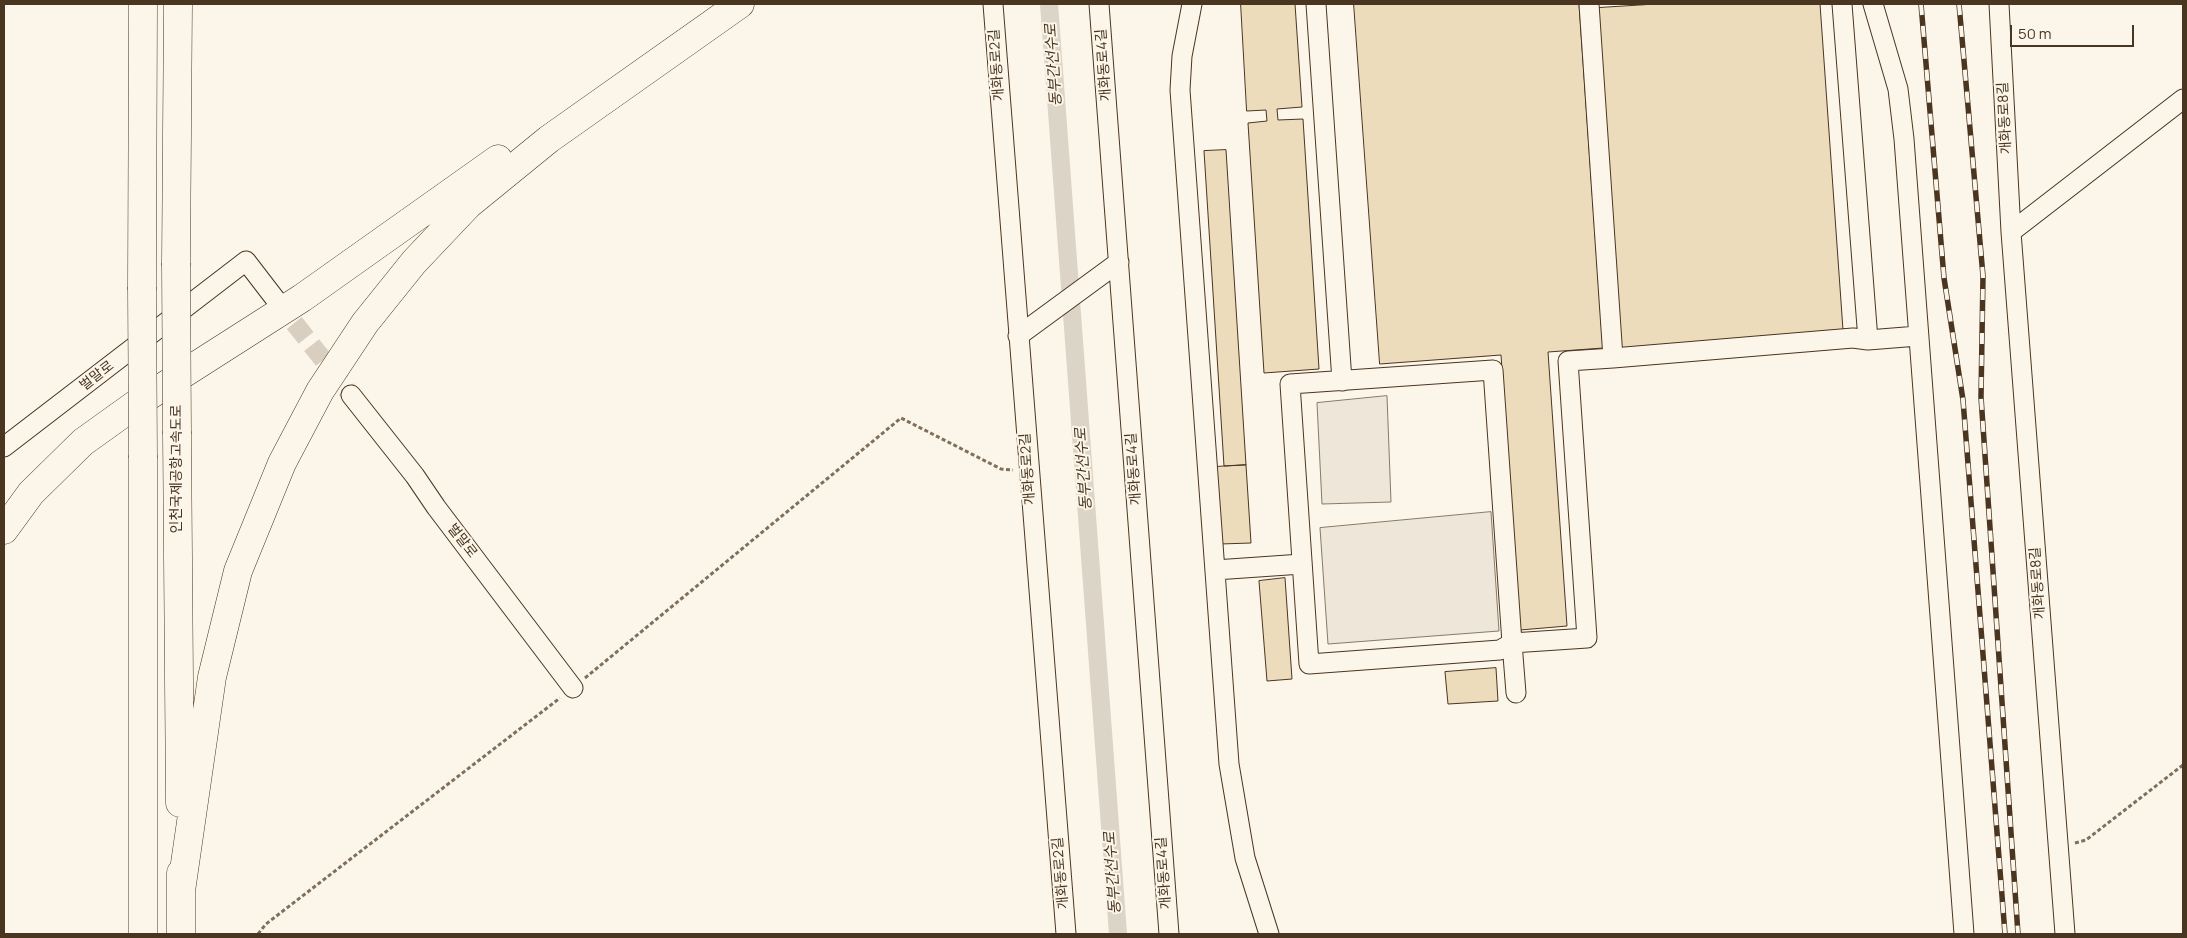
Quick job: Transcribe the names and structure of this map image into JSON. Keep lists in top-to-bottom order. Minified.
{"streets":{"highway":["인천국제공항고속도로"],"street":["개화동로2길","개화동로4길","개화동로8길","벌말로"]},"water":["동부간선수로"],"scale_bar":"50 m"}
